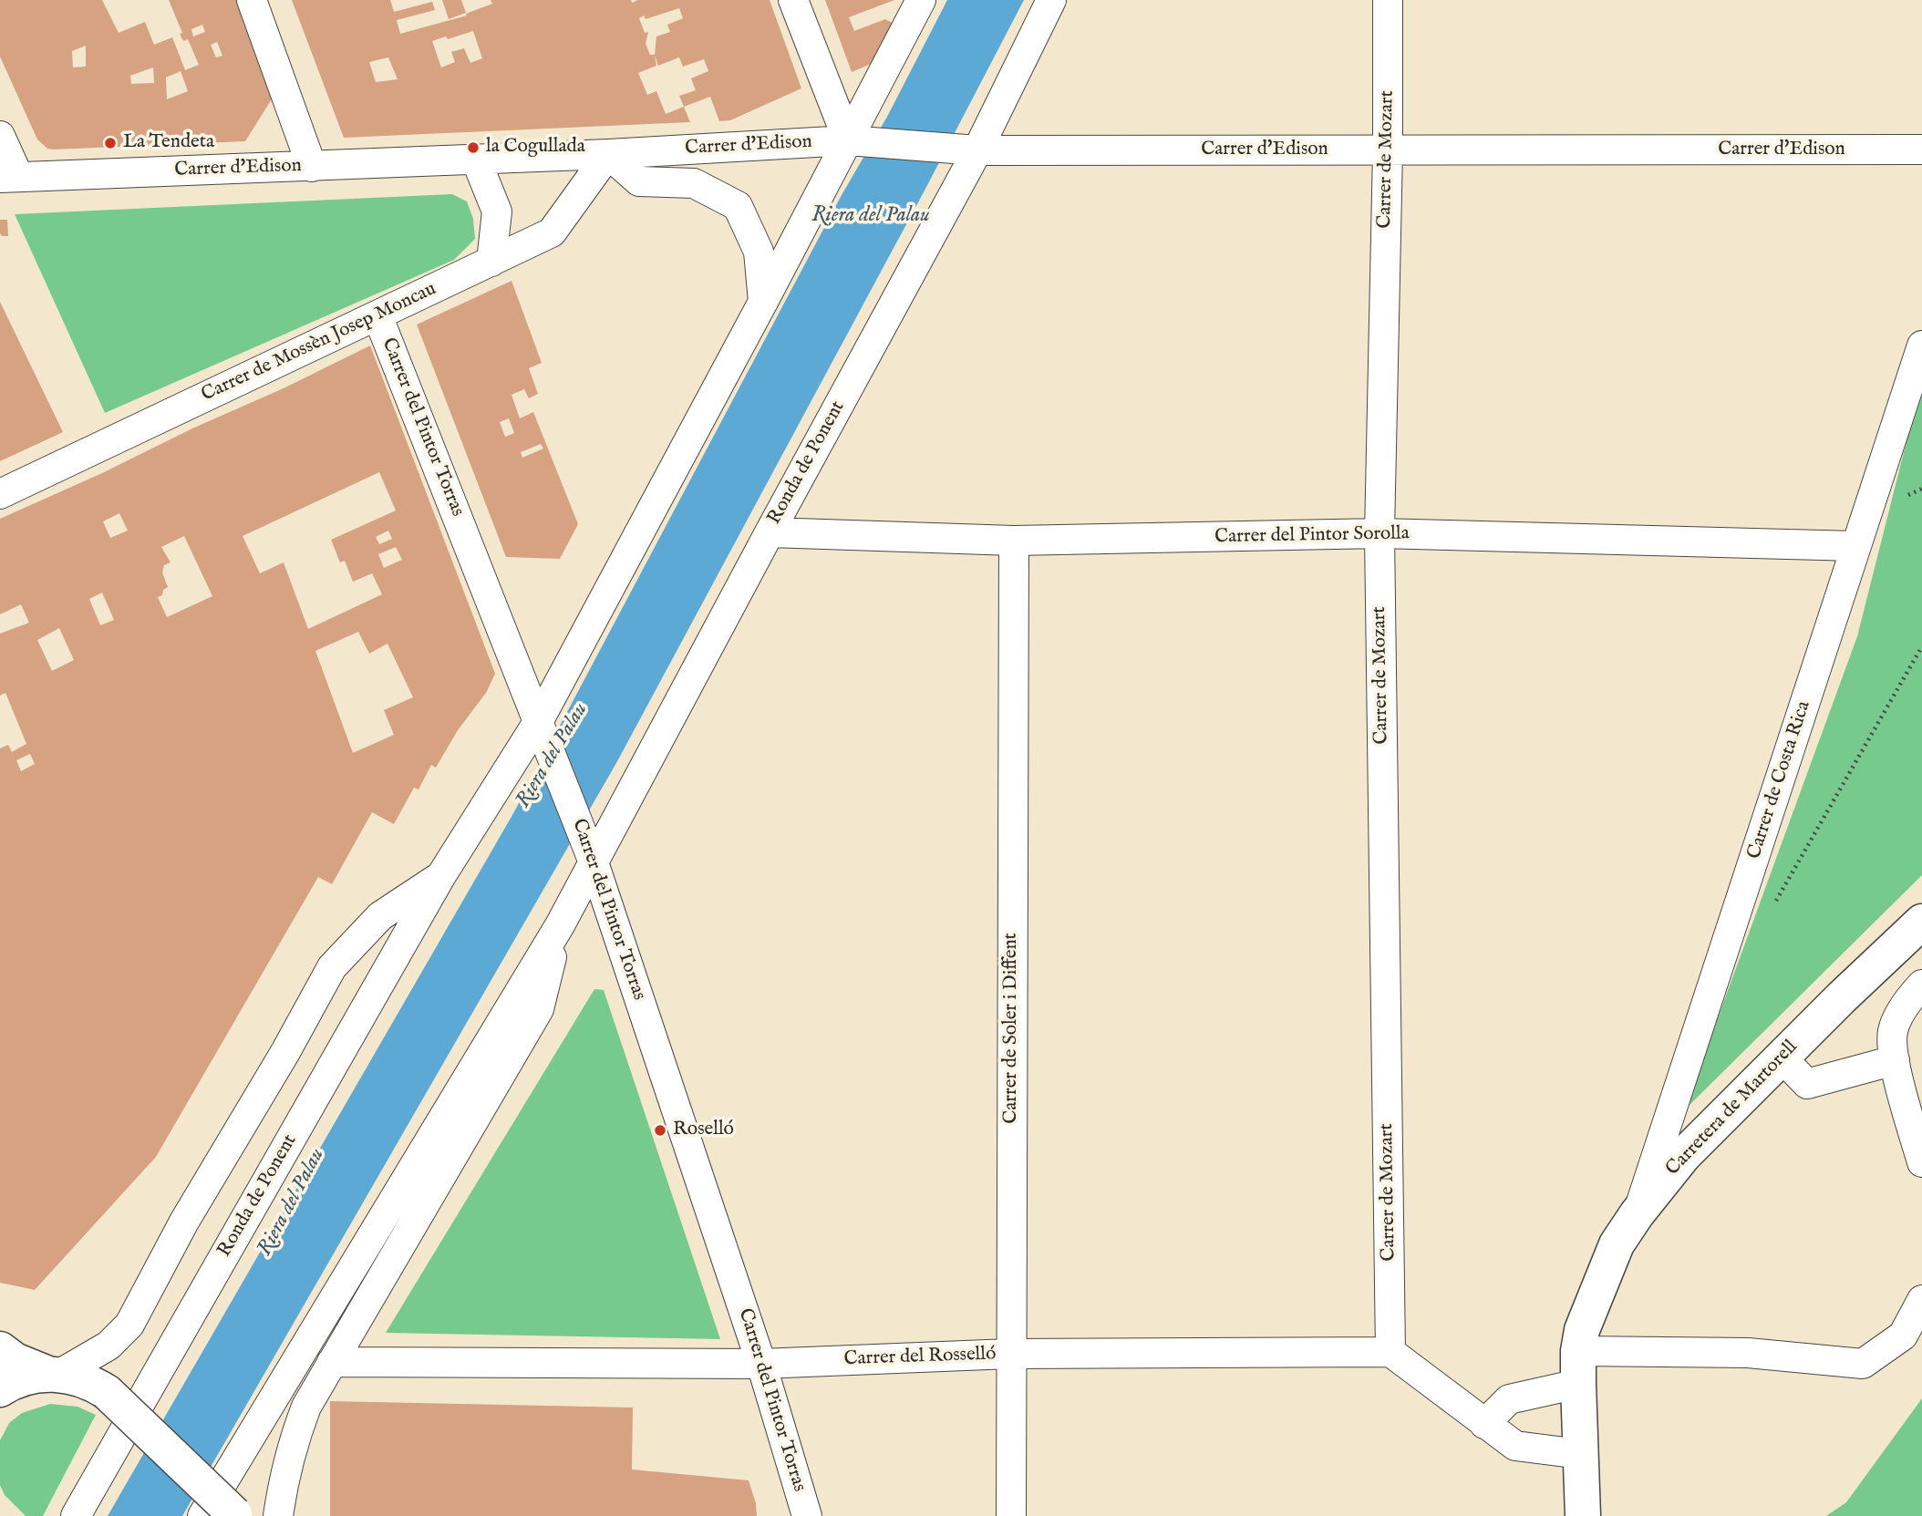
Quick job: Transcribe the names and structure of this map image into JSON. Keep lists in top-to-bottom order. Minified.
{"streets":{"street":["Carrer d'Edison","Carrer de Mozart","Carrer de Mossèn Josep Moncau","Carrer del Pintor Torras","Ronda de Ponent","Carrer del Pintor Sorolla","Carrer de Costa Rica","Carrer de Soler i Diffent","Carretera de Martorell","Carrer del Rosselló"]},"crossings":[["Carrer d'Edison","Carrer de Mozart"],["Carrer d'Edison","Carrer de Mossèn Josep Moncau"],["Carrer d'Edison","Ronda de Ponent"],["Carrer de Mozart","Carrer del Pintor Sorolla"],["Carrer de Mozart","Carrer del Rosselló"],["Carrer de Mossèn Josep Moncau","Carrer del Pintor Torras"],["Carrer del Pintor Torras","Ronda de Ponent"],["Carrer del Pintor Torras","Carrer del Rosselló"],["Ronda de Ponent","Carrer del Pintor Sorolla"],["Ronda de Ponent","Carrer del Rosselló"],["Carrer del Pintor Sorolla","Carrer de Costa Rica"],["Carrer del Pintor Sorolla","Carrer de Soler i Diffent"],["Carrer de Costa Rica","Carretera de Martorell"],["Carrer de Soler i Diffent","Carrer del Rosselló"]],"water":["Riera del Palau"],"places":["La Tendeta","la Cogullada","Roselló"]}
